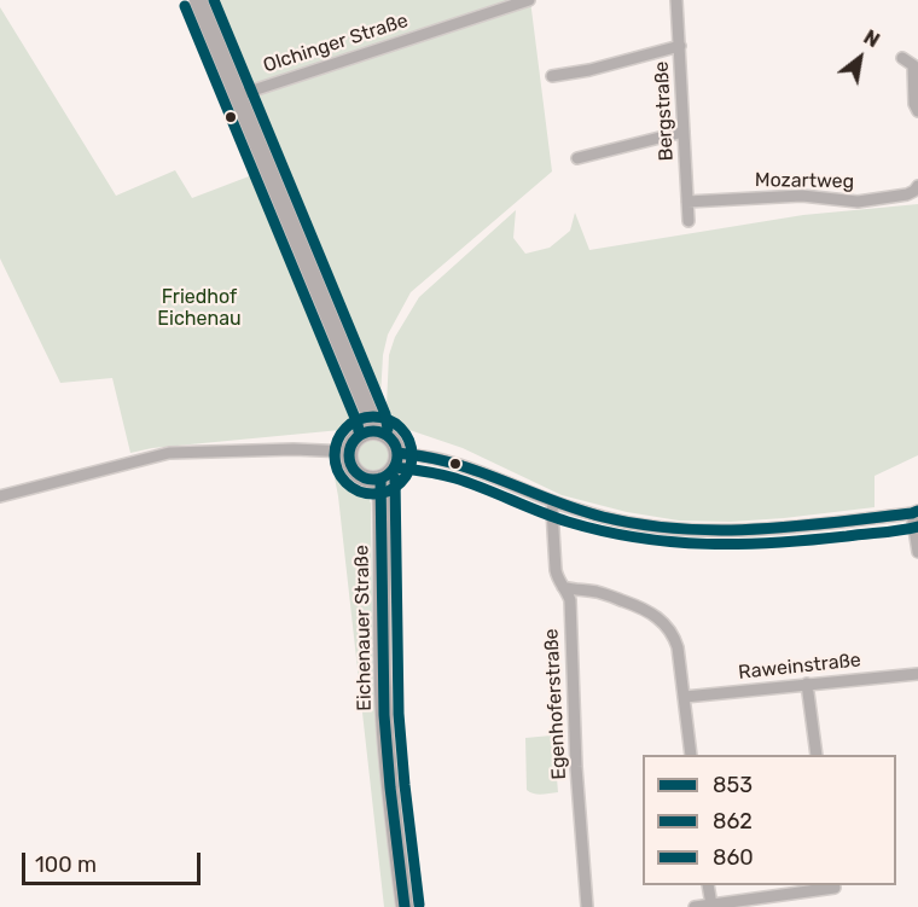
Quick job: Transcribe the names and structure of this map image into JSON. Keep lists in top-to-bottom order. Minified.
{"streets":{"main road":["Eichenauer Straße"],"street":["Olchinger Straße","Bergstraße","Mozartweg","Raweinstraße","Egenhoferstraße"]},"crossings":[["Bergstraße","Mozartweg"]],"parks":["Friedhof Eichenau"],"lines":["transit line 860","transit line 862","transit line 853"],"legend":["853","862","860"],"scale_bar":"100 m","north":"top right"}
